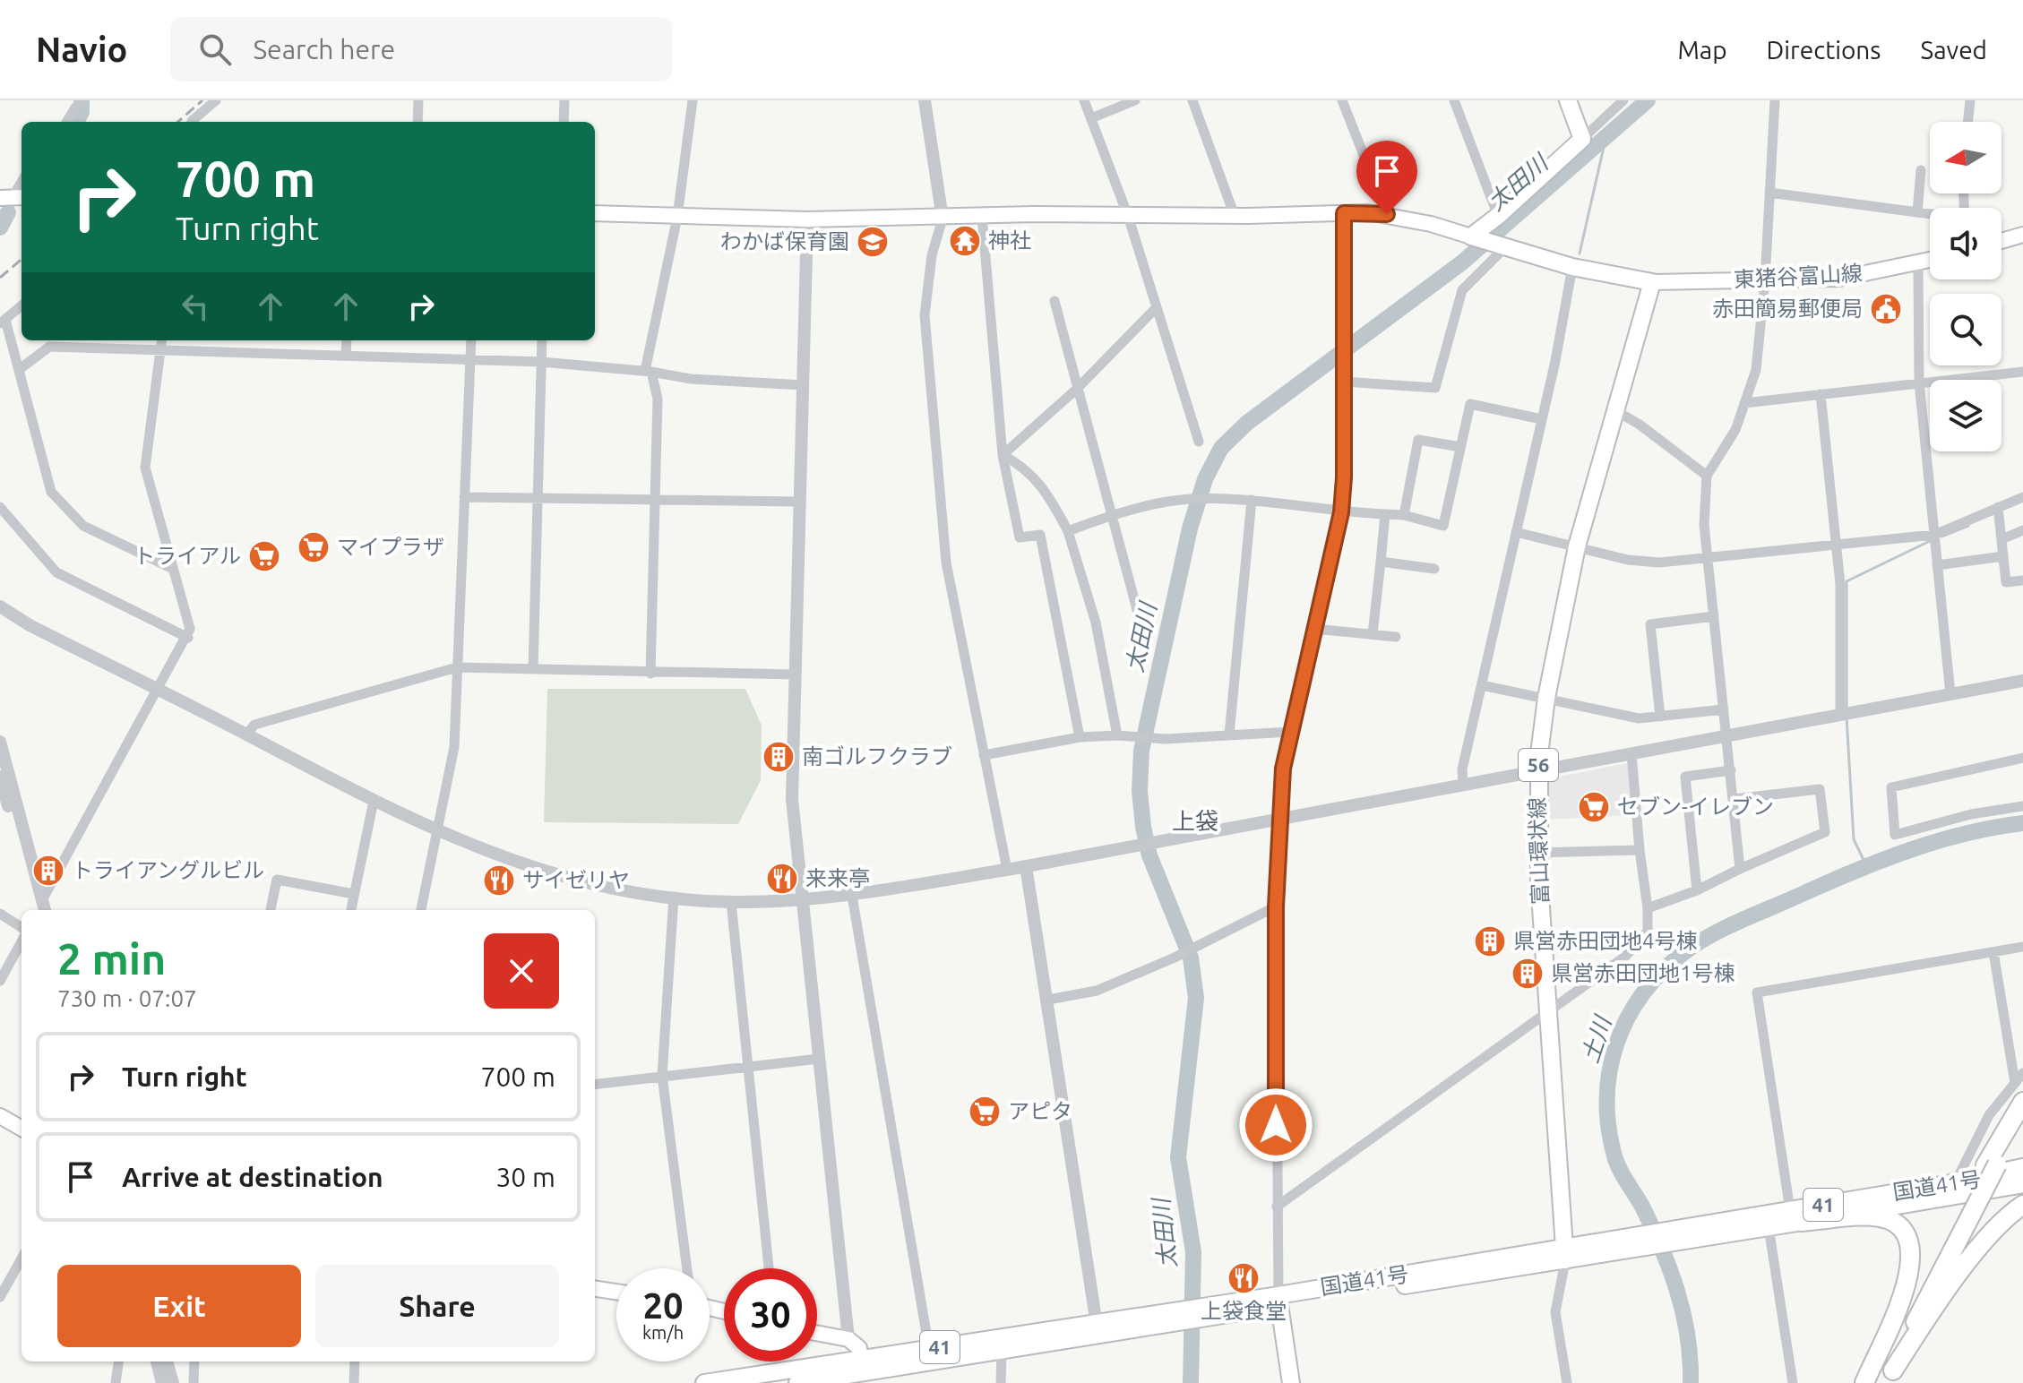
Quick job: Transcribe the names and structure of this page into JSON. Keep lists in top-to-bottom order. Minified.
{"streets":{"main road":["東猪谷富山線","56","富山環状線","国道41号","41"]},"crossings":[["東猪谷富山線","富山環状線"],["富山環状線","国道41号"]],"districts":["上袋"],"water":["太田川","土川"],"places":{"temple":["神社"],"school or university":["わかば保育園"],"public building":["赤田簡易郵便局"],"supermarket":["マイプラザ","トライアル","セブン-イレブン","アピタ"],"building":["南ゴルフクラブ","トライアングルビル","県営赤田団地4号棟","県営赤田団地1号棟"],"restaurant":["来来亭","サイゼリヤ","上袋食堂"]},"north":"left","page":{"header":"Navio","search":"Search here","nav":["Map","Directions","Saved"],"turn":["700 m","Turn right"],"heading":["2 min","730 m · 07:07"],"list":[{"name":"Turn right","value":"700 m"},{"name":"Arrive at destination","value":"30 m"}],"buttons":["Exit","Share"],"speed":"20 km/h","limit":"30"}}
